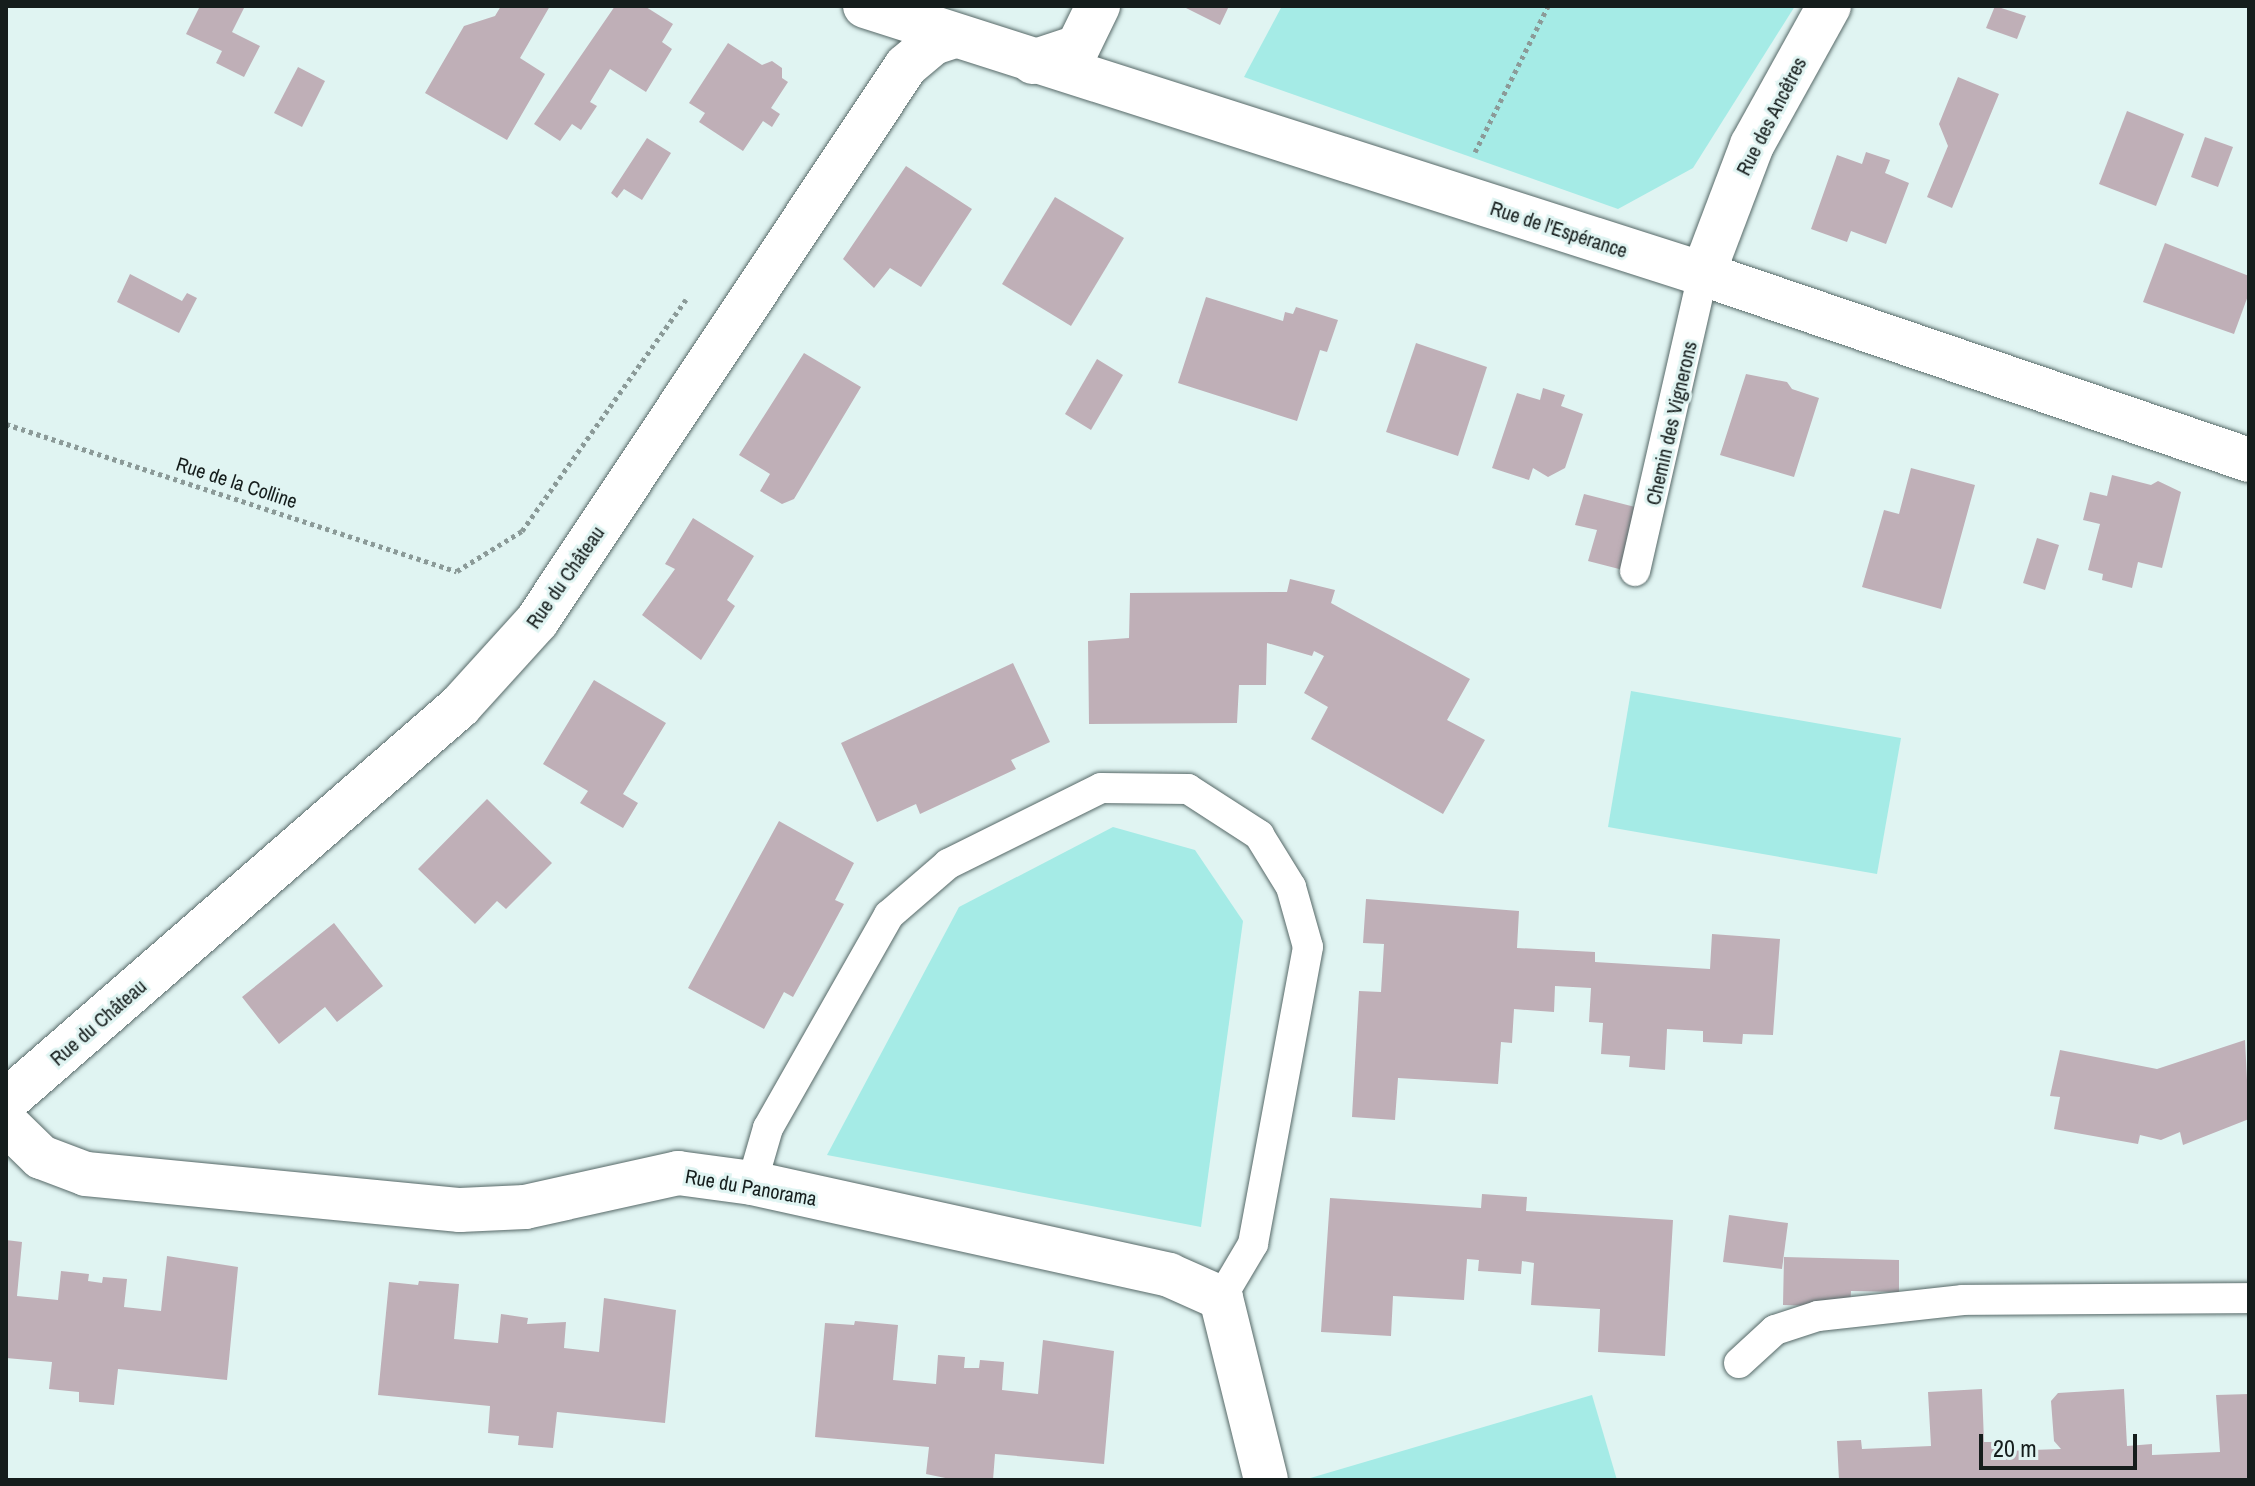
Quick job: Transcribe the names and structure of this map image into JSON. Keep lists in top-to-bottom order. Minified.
{"streets":{"street":["Rue des Ancêtres","Rue de l'Espérance","Rue du Château","Rue du Panorama"],"lane":["Chemin des Vignerons"],"path":["Rue de la Colline"]},"crossings":[["Rue des Ancêtres","Rue de l'Espérance"],["Rue des Ancêtres","Chemin des Vignerons"],["Rue de l'Espérance","Chemin des Vignerons"],["Rue de l'Espérance","Rue du Château"]],"scale_bar":"20 m"}
